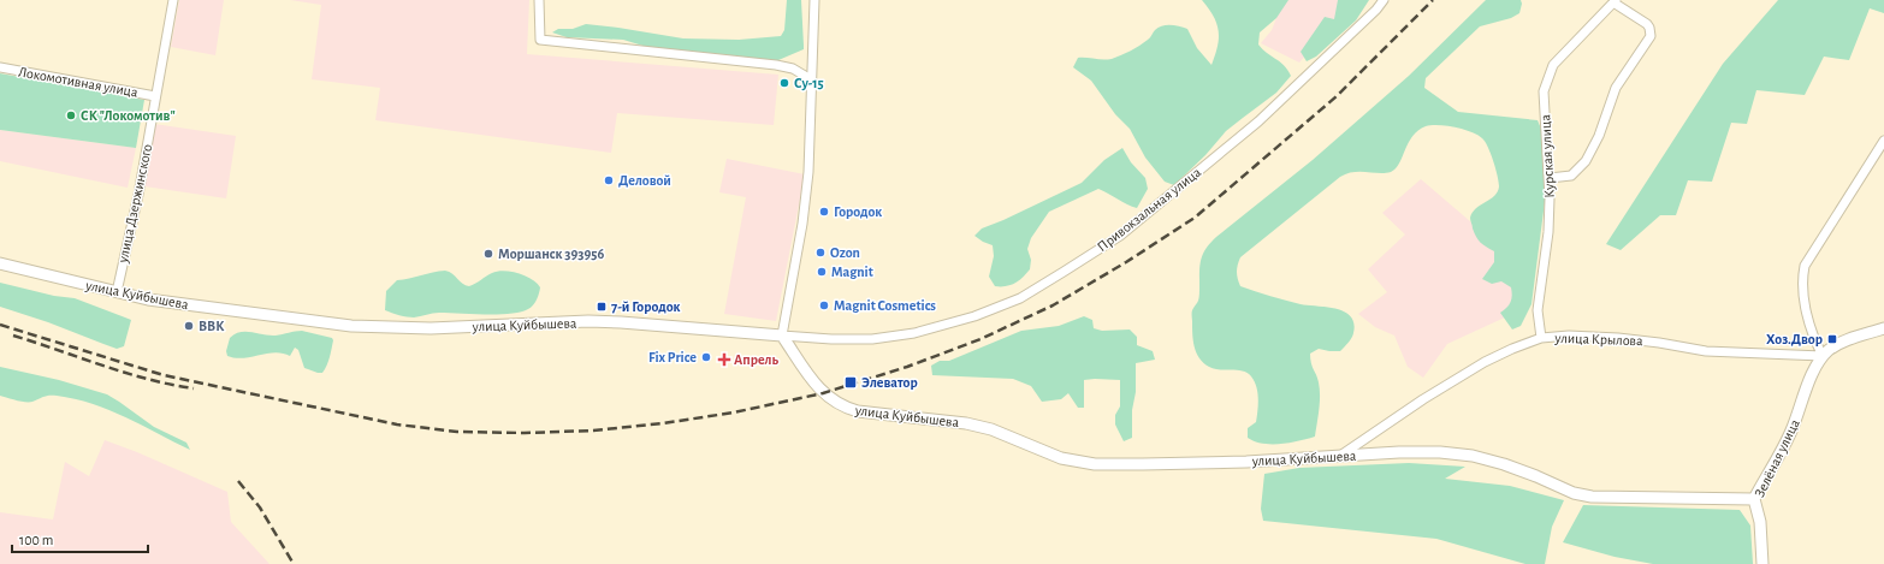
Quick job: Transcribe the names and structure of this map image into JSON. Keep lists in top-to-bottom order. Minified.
{"streets":{"street":["Локомотивная улица","Курская улица","улица Дзержинского","Привокзальная улица","улица Куйбышева","улица Крылова","Зелёная улица"]},"crossings":[["Локомотивная улица","улица Дзержинского"],["Курская улица","улица Крылова"],["улица Дзержинского","улица Куйбышева"],["Привокзальная улица","улица Куйбышева"],["улица Куйбышева","улица Крылова"],["улица Куйбышева","Зелёная улица"],["улица Крылова","Зелёная улица"]],"places":{"other":["Су-15","СК \"Локомотив\"","Деловой","Городок","Ozon","Моршанск 393956","Magnit","Magnit Cosmetics","ВВК","Fix Price"],"transit":["7-й Городок","Хоз.Двор","Элеватор"],"health":["Апрель"]},"scale_bar":"100 m"}
